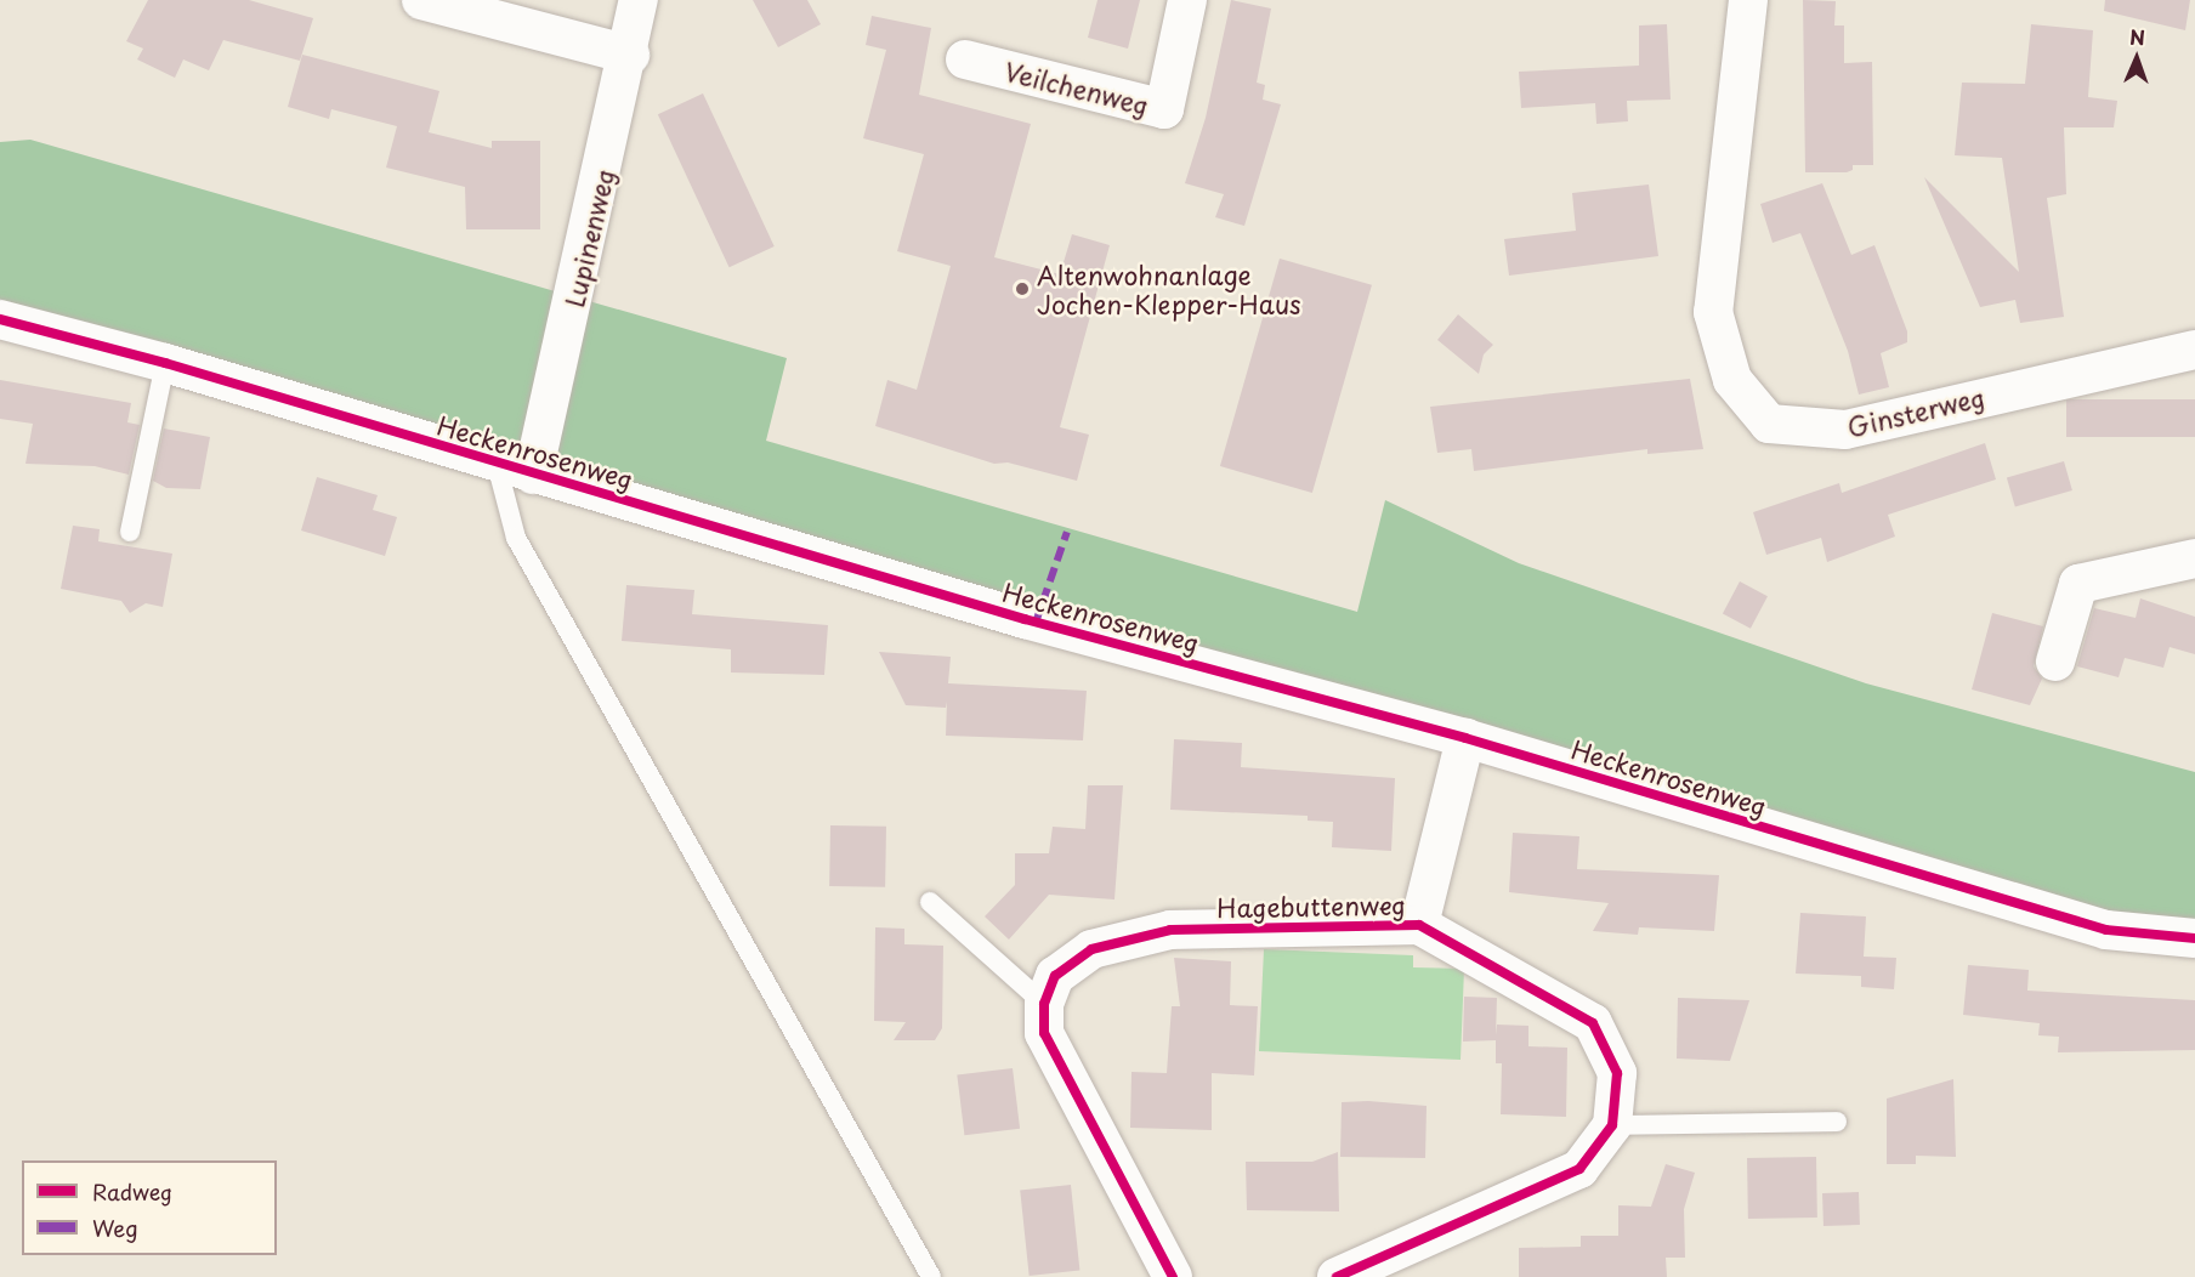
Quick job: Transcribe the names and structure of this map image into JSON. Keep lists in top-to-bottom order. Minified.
{"streets":{"street":["Veilchenweg","Lupinenweg","Ginsterweg","Heckenrosenweg","Hagebuttenweg"]},"crossings":[["Lupinenweg","Heckenrosenweg"],["Heckenrosenweg","Hagebuttenweg"]],"places":["Altenwohnanlage Jochen-Klepper-Haus"],"legend":["Radweg","Weg"],"north":"top"}
